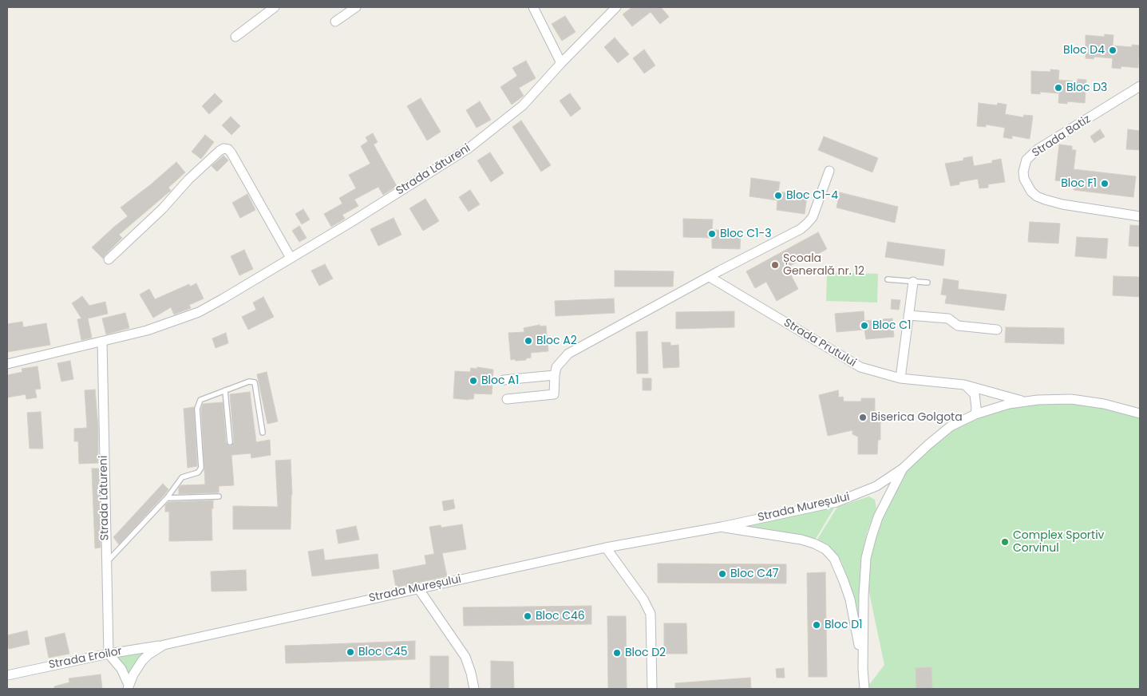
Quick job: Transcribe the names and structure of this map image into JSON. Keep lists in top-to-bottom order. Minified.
{"streets":{"street":["Strada Batiz","Strada Lătureni","Strada Prutului","Strada Mureșului","Strada Eroilor"]},"crossings":[["Strada Lătureni","Strada Mureșului"],["Strada Lătureni","Strada Eroilor"],["Strada Mureșului","Strada Eroilor"]],"places":["Bloc D4","Bloc D3","Bloc F1","Bloc C1-4","Bloc C1-3","Școala Generală nr. 12","Bloc C1","Bloc A2","Bloc A1","Biserica Golgota","Complex Sportiv Corvinul","Bloc C47","Bloc C46","Bloc D1","Bloc C45","Bloc D2"]}
